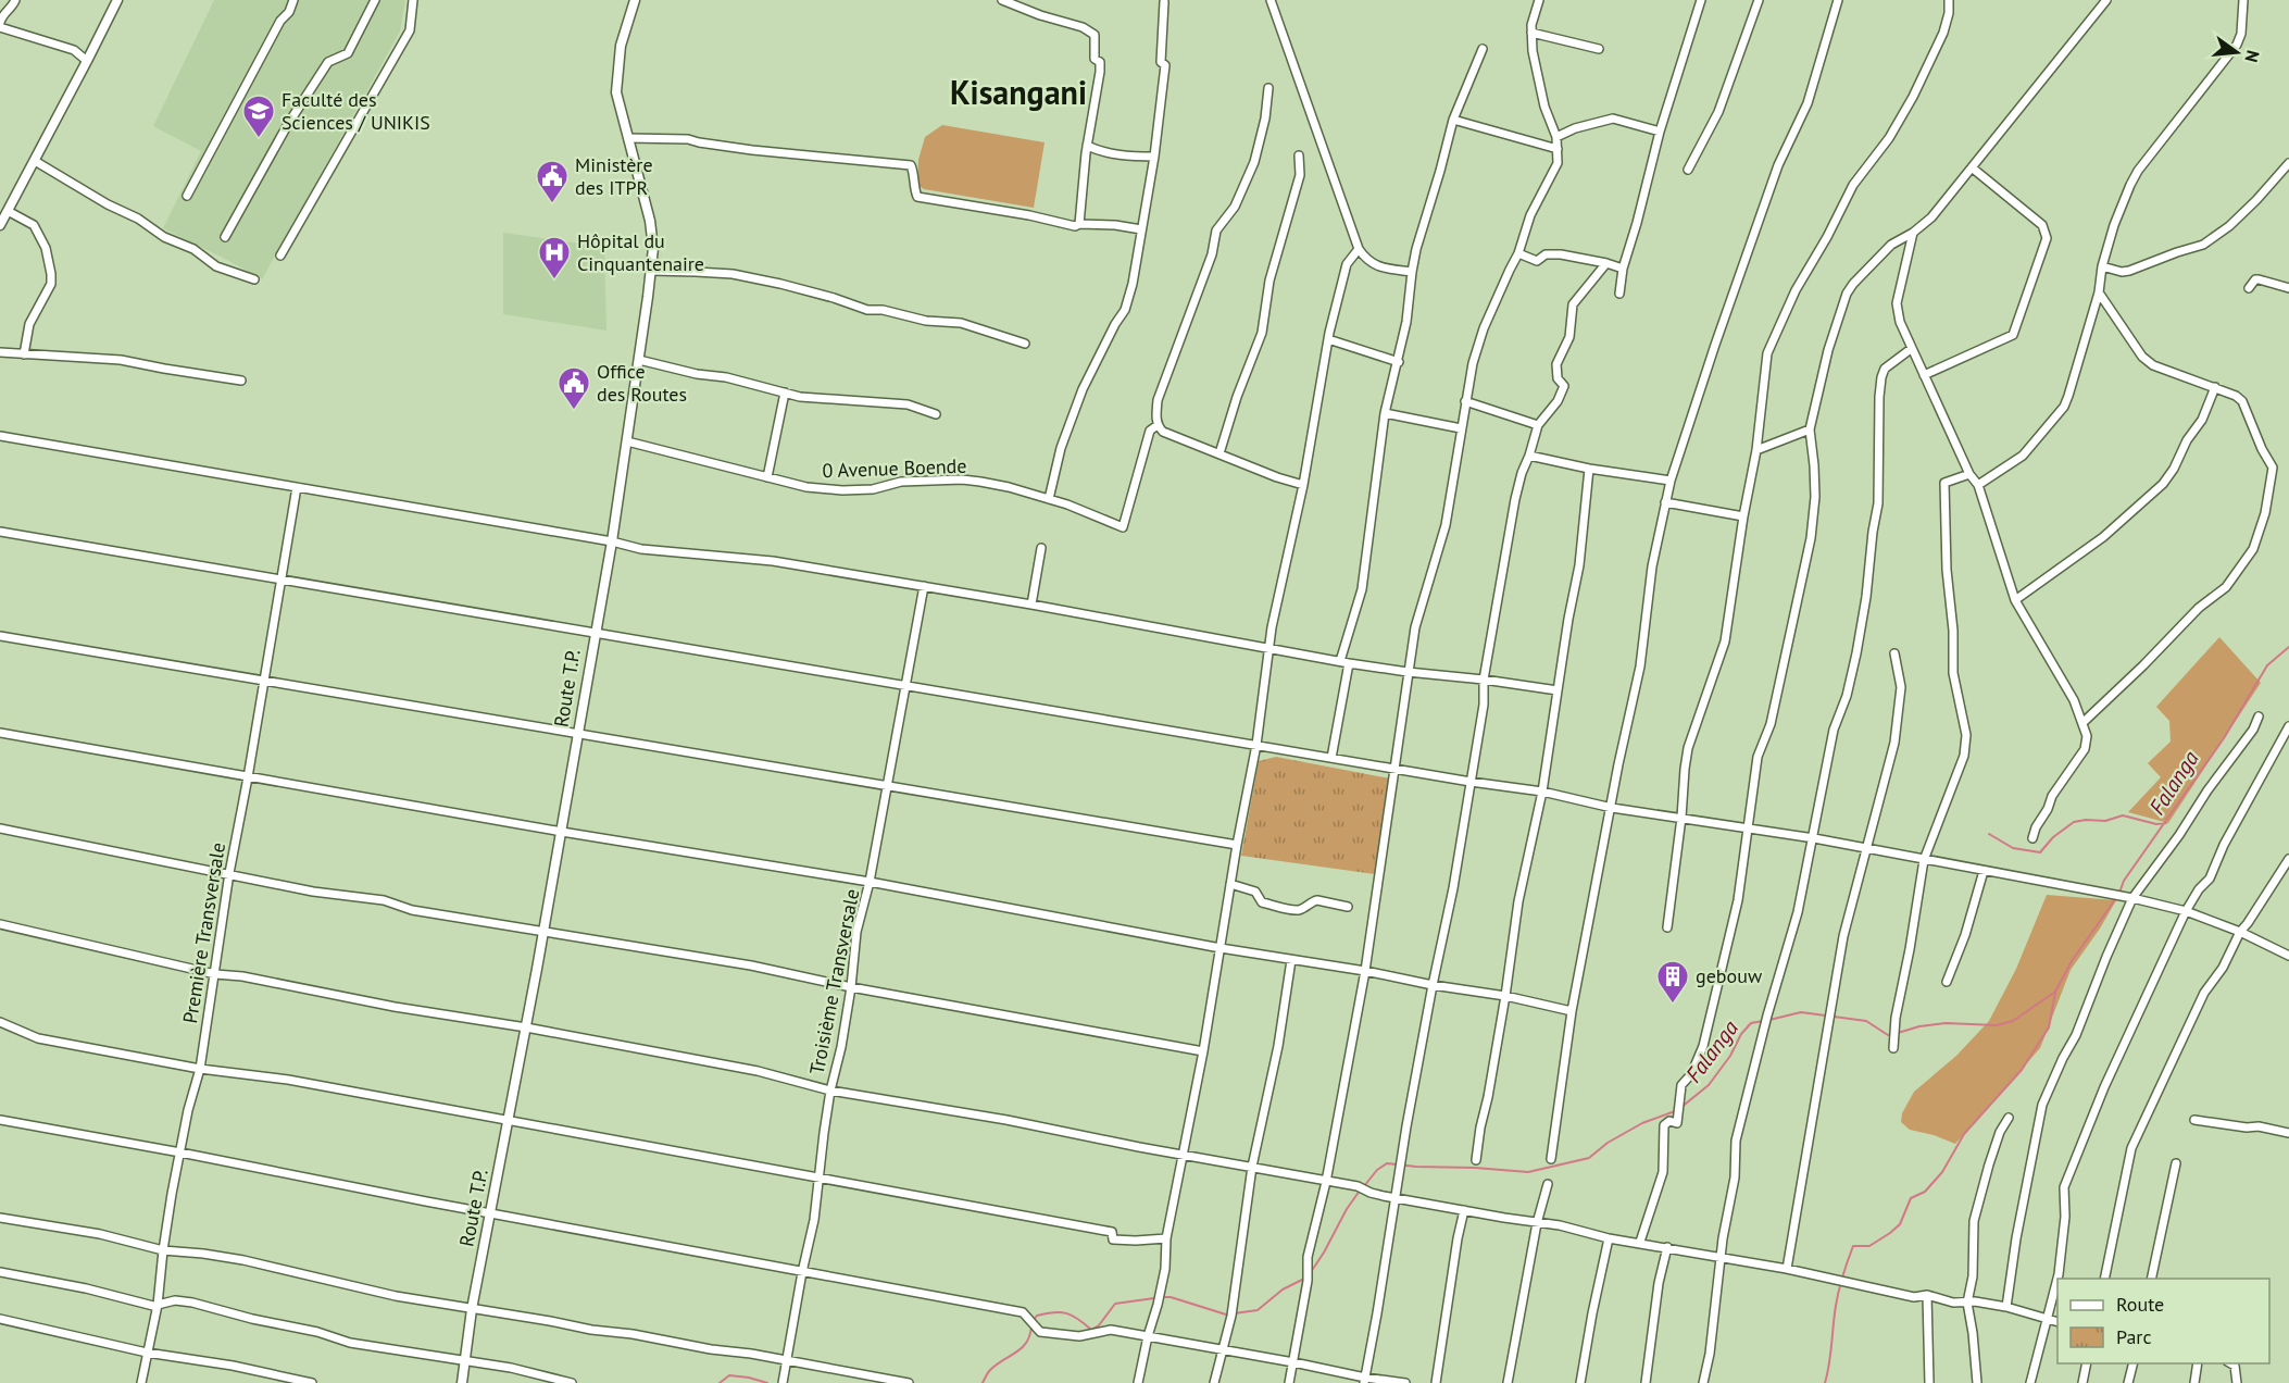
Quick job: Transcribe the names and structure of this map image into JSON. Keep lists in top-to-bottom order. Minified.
{"streets":{"street":["0 Avenue Boende","Route T.P.","Première Transversale","Troisième Transversale"]},"crossings":[["0 Avenue Boende","Route T.P."]],"districts":["Kisangani"],"water":["Falanga"],"places":{"school or university":["Faculté des Sciences / UNIKIS"],"public building":["Ministère des ITPR","Office des Routes"],"hospital":["Hôpital du Cinquantenaire"],"building":["gebouw"]},"legend":["Route","Parc"],"north":"right"}
